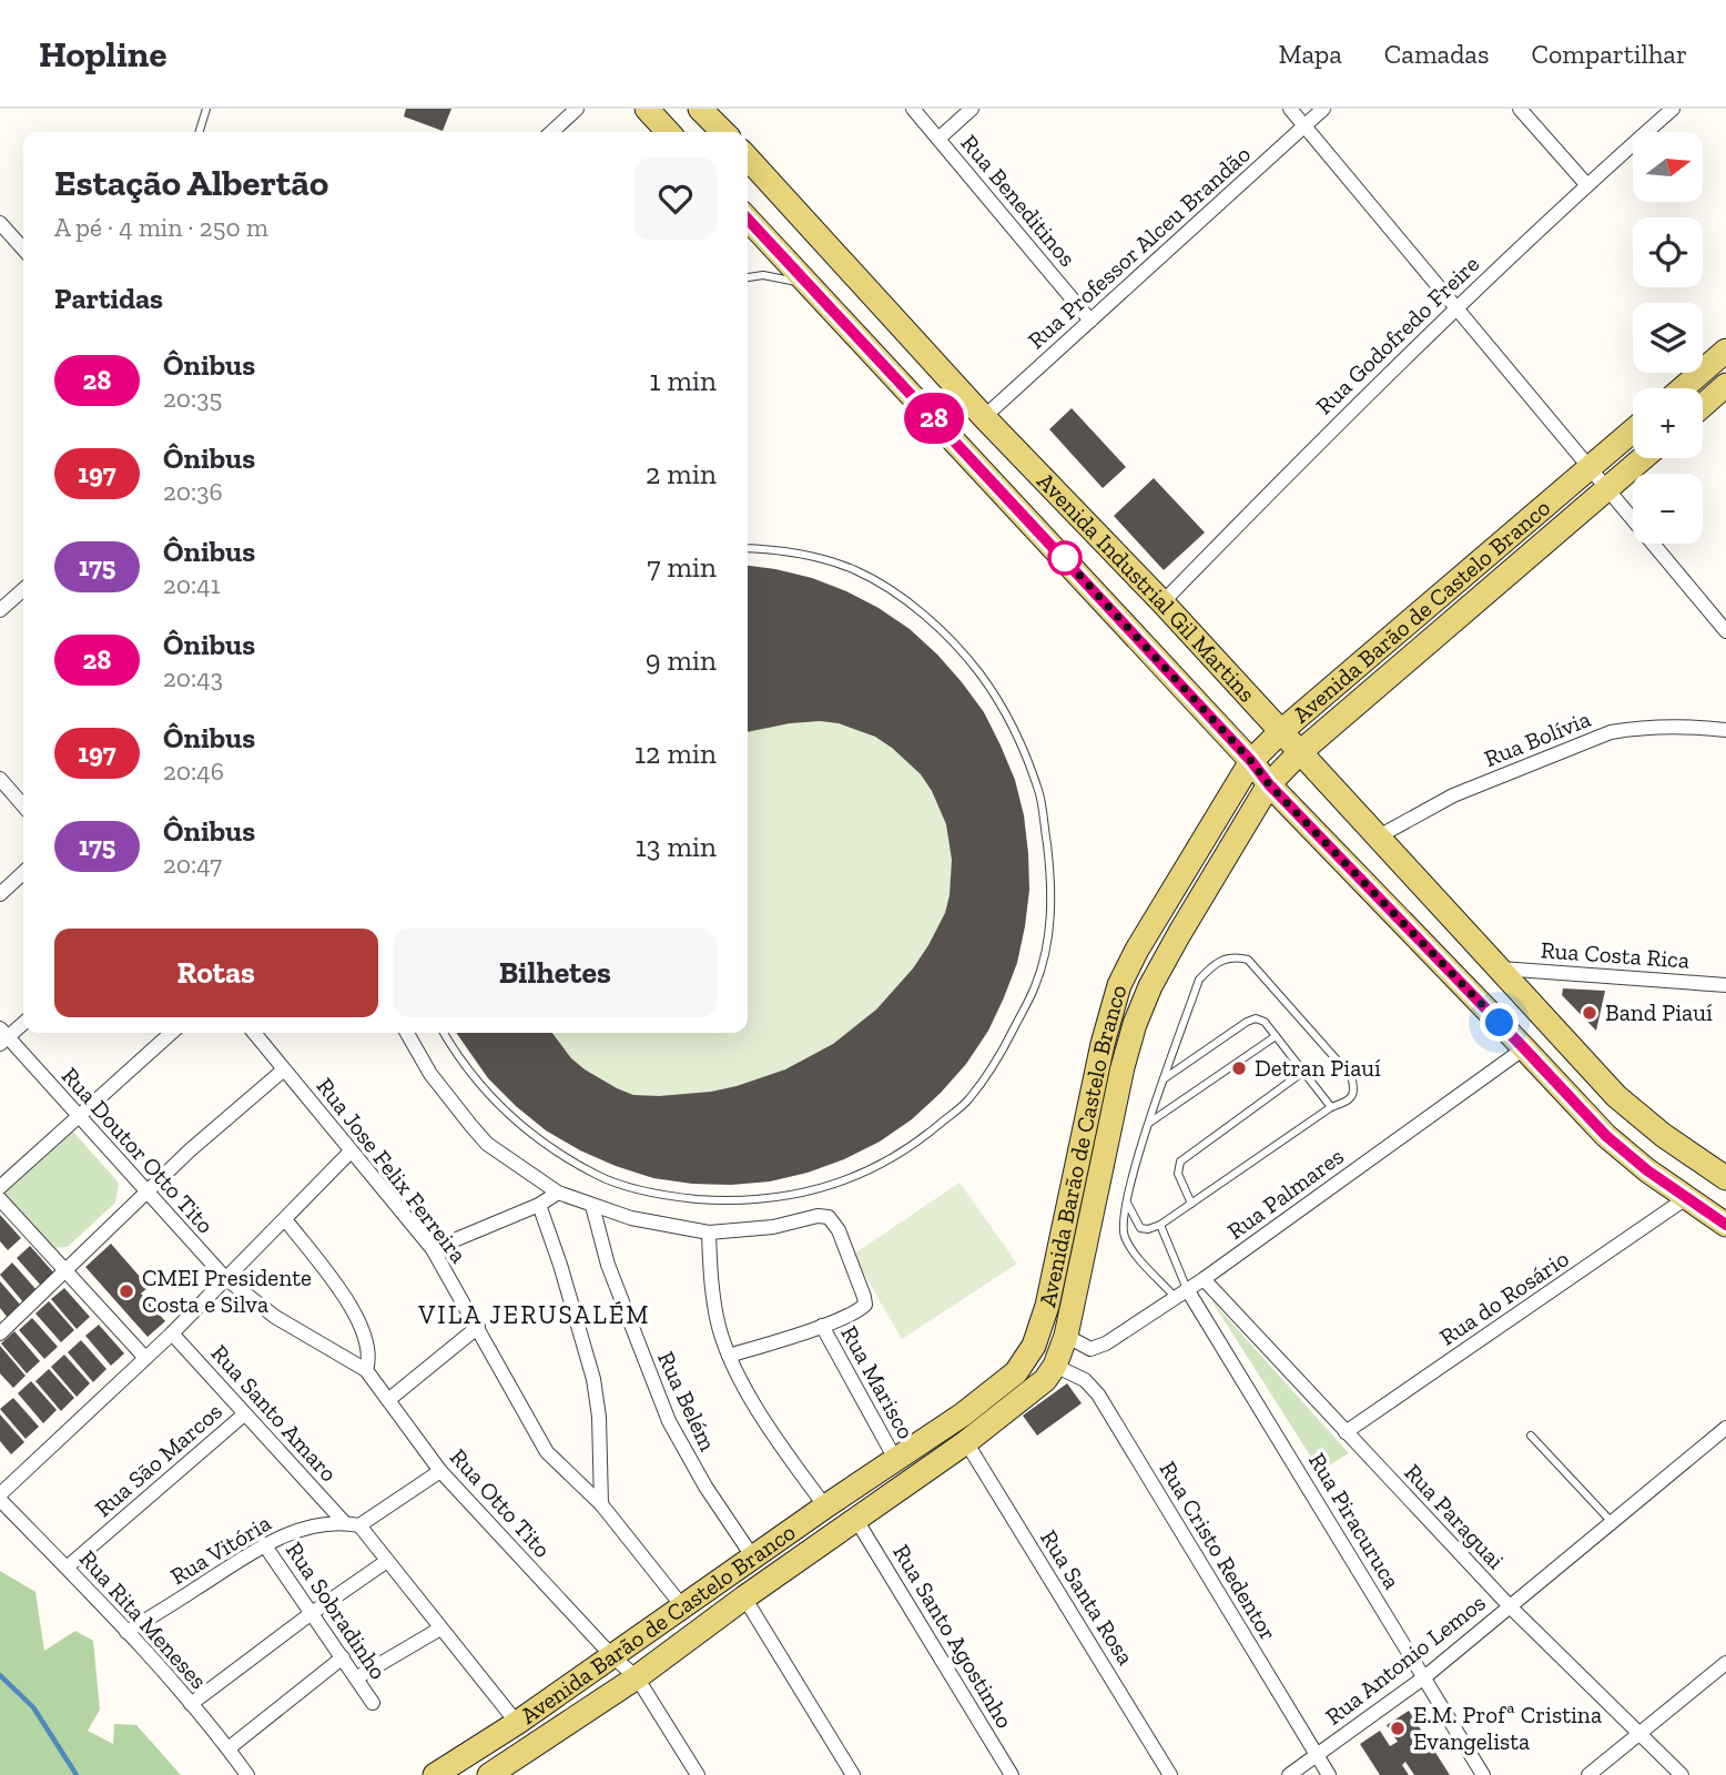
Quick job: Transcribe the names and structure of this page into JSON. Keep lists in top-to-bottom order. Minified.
{"streets":{"main road":["Avenida Industrial Gil Martins","Avenida Barão de Castelo Branco"],"street":["Rua Beneditinos","Rua Professor Alceu Brandão","Rua Godofredo Freire","Rua Bolívia","Rua Costa Rica","Rua Doutor Otto Tito","Rua Jose Felix Ferreira","Rua Palmares","Rua do Rosário","Rua Marisco","Rua Belém","Rua Santo Amaro","Rua São Marcos","Rua Otto Tito","Rua Paraguai","Rua Piracuruca","Rua Vitória","Rua Cristo Redentor","Rua Santa Rosa","Rua Sobradinho","Rua Rita Meneses","Rua Santo Agostinho","Rua Antonio Lemos"]},"crossings":[["Rua Beneditinos","Rua Professor Alceu Brandão"],["Rua Professor Alceu Brandão","Avenida Industrial Gil Martins"],["Rua Godofredo Freire","Avenida Industrial Gil Martins"],["Avenida Industrial Gil Martins","Avenida Barão de Castelo Branco"],["Avenida Industrial Gil Martins","Rua Bolívia"],["Avenida Industrial Gil Martins","Rua Costa Rica"],["Avenida Industrial Gil Martins","Rua Palmares"],["Avenida Industrial Gil Martins","Rua do Rosário"],["Avenida Barão de Castelo Branco","Rua Jose Felix Ferreira"],["Avenida Barão de Castelo Branco","Rua Palmares"],["Avenida Barão de Castelo Branco","Rua Marisco"],["Avenida Barão de Castelo Branco","Rua Belém"],["Avenida Barão de Castelo Branco","Rua Otto Tito"],["Avenida Barão de Castelo Branco","Rua Cristo Redentor"],["Avenida Barão de Castelo Branco","Rua Santa Rosa"],["Avenida Barão de Castelo Branco","Rua Santo Agostinho"],["Rua Doutor Otto Tito","Rua Otto Tito"],["Rua Palmares","Rua Paraguai"],["Rua Palmares","Rua Piracuruca"],["Rua do Rosário","Rua Paraguai"],["Rua Santo Amaro","Rua São Marcos"],["Rua Santo Amaro","Rua Vitória"],["Rua São Marcos","Rua Rita Meneses"],["Rua Paraguai","Rua Antonio Lemos"],["Rua Piracuruca","Rua Antonio Lemos"],["Rua Vitória","Rua Sobradinho"],["Rua Vitória","Rua Rita Meneses"],["Rua Cristo Redentor","Rua Antonio Lemos"]],"districts":["VILA JERUSALÉM"],"places":["Band Piauí","Detran Piauí","CMEI Presidente Costa e Silva","E.M. Profª Cristina Evangelista"],"lines":["bus line 28"],"north":"right","page":{"header":"Hopline","nav":["Mapa","Camadas","Compartilhar"],"on_map":"28","map_buttons":["+","−"],"heading":[["Estação Albertão","A pé · 4 min · 250 m"],"Partidas"],"list":[{"mark":"28","name":"Ônibus","note":"20:35","value":"1 min"},{"mark":"197","name":"Ônibus","note":"20:36","value":"2 min"},{"mark":"175","name":"Ônibus","note":"20:41","value":"7 min"},{"mark":"28","name":"Ônibus","note":"20:43","value":"9 min"},{"mark":"197","name":"Ônibus","note":"20:46","value":"12 min"},{"mark":"175","name":"Ônibus","note":"20:47","value":"13 min"}],"buttons":["Rotas","Bilhetes"]}}
